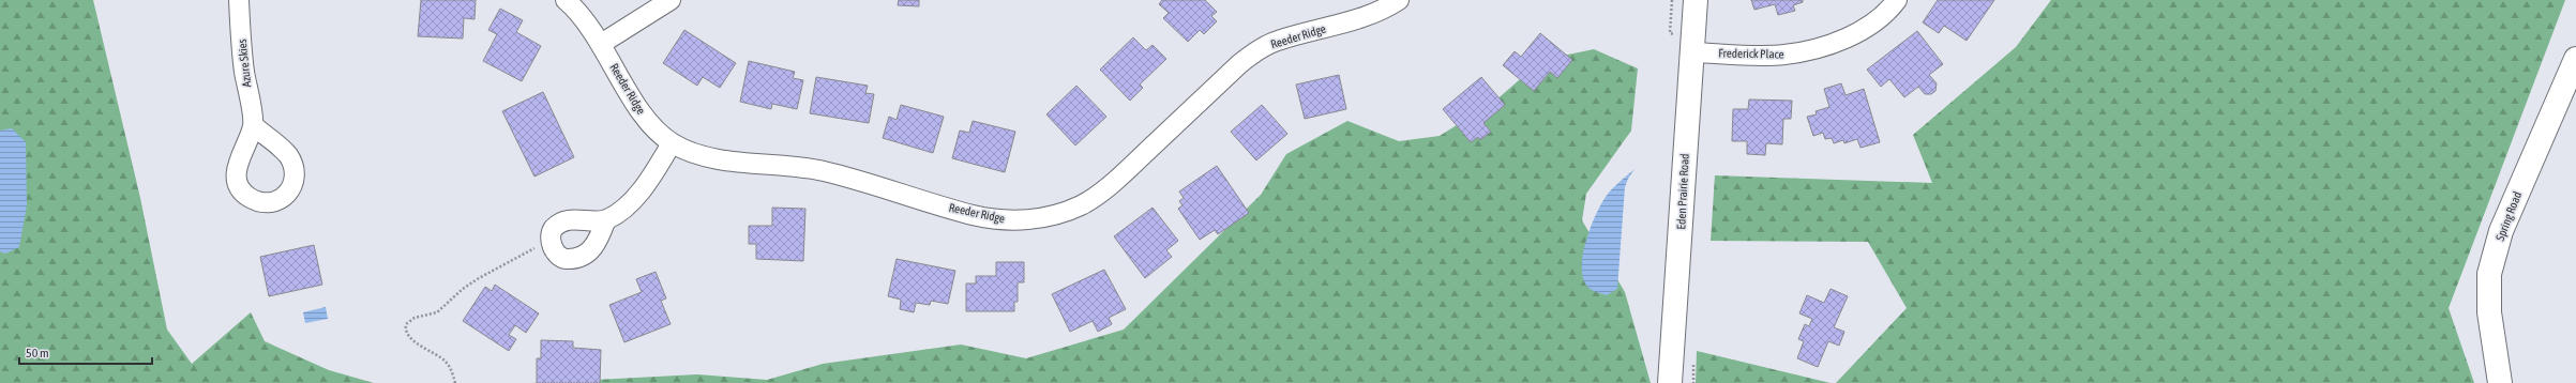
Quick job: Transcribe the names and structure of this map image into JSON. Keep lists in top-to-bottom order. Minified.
{"streets":{"street":["Reeder Ridge","Frederick Place","Azure Skies","Eden Prairie Road","Spring Road"]},"crossings":[["Frederick Place","Eden Prairie Road"]],"scale_bar":"50 m"}
